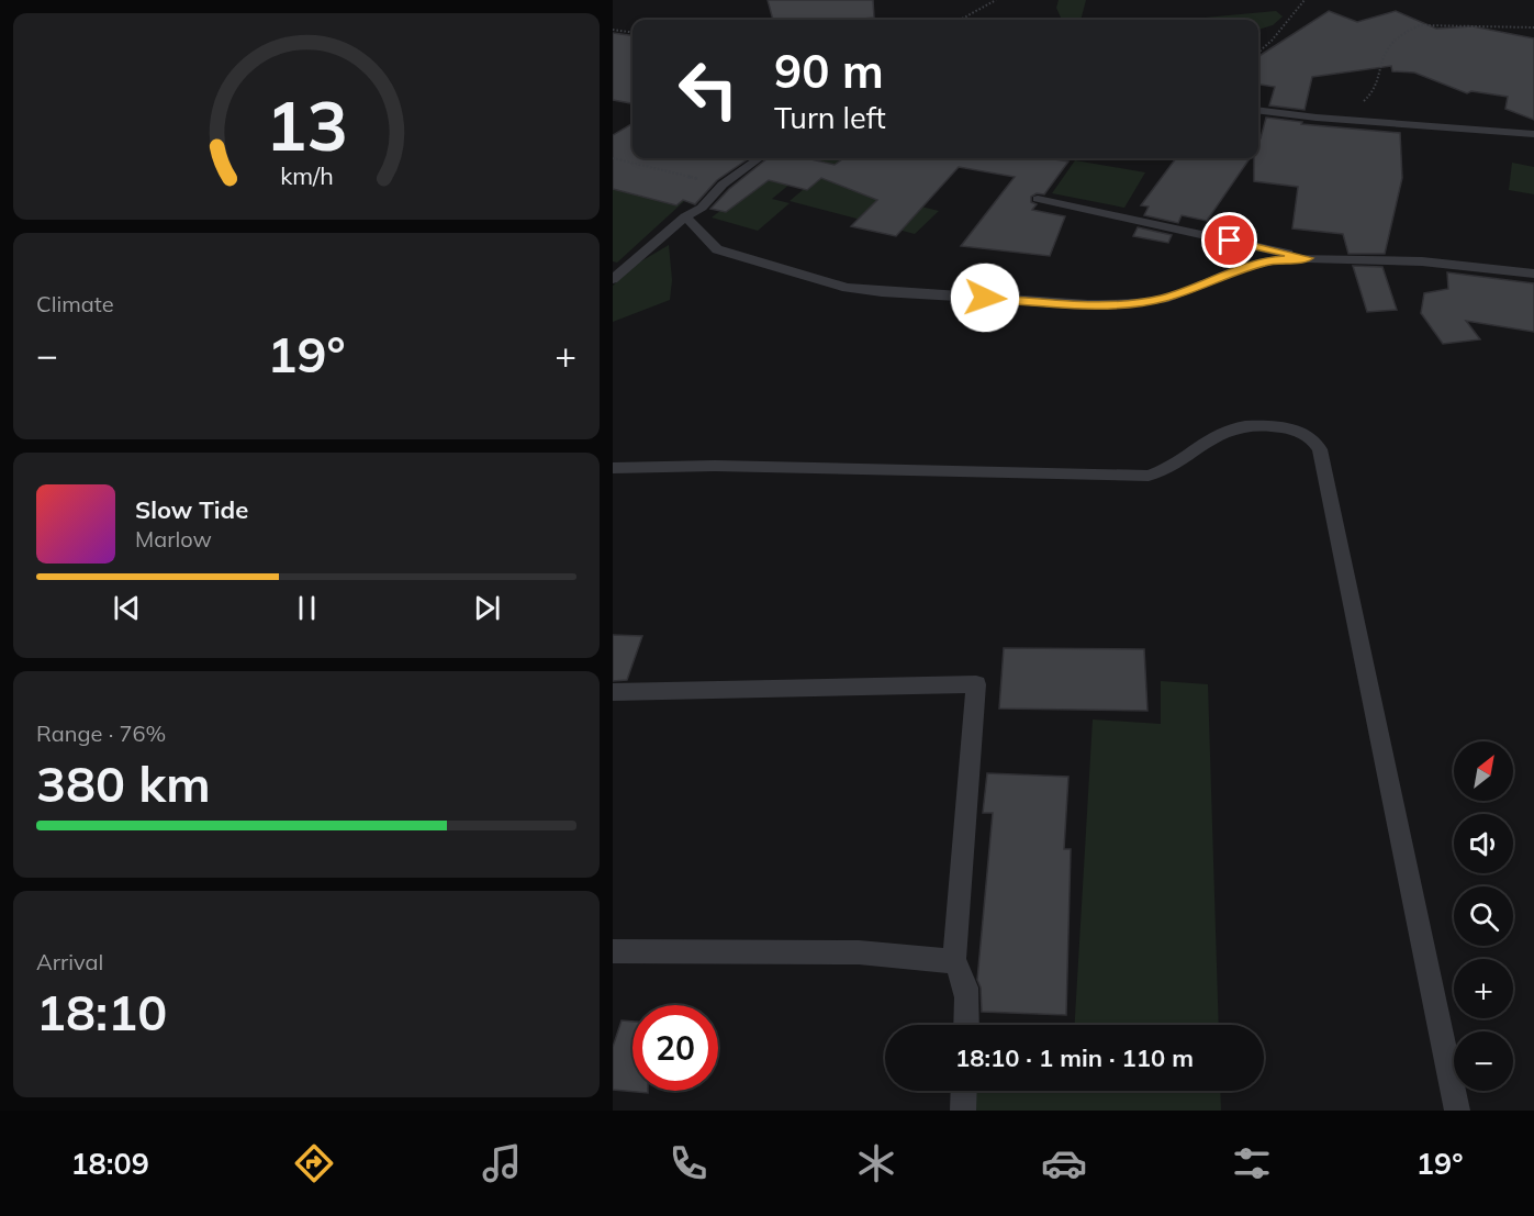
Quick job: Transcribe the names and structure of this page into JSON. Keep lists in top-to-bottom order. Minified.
{"north":"top right","page":{"turn":["90 m","Turn left"],"tile":["Climate",["Range · 76%","380 km"],["Arrival","18:10"]],"heat":["−","19°","+"],"song":["Slow Tide","Marlow"],"map_buttons":["+","−"],"limit":"20","trip":"18:10 · 1 min · 110 m","tabs":["18:09","19°"],"gauge":["13","km/h"]}}
